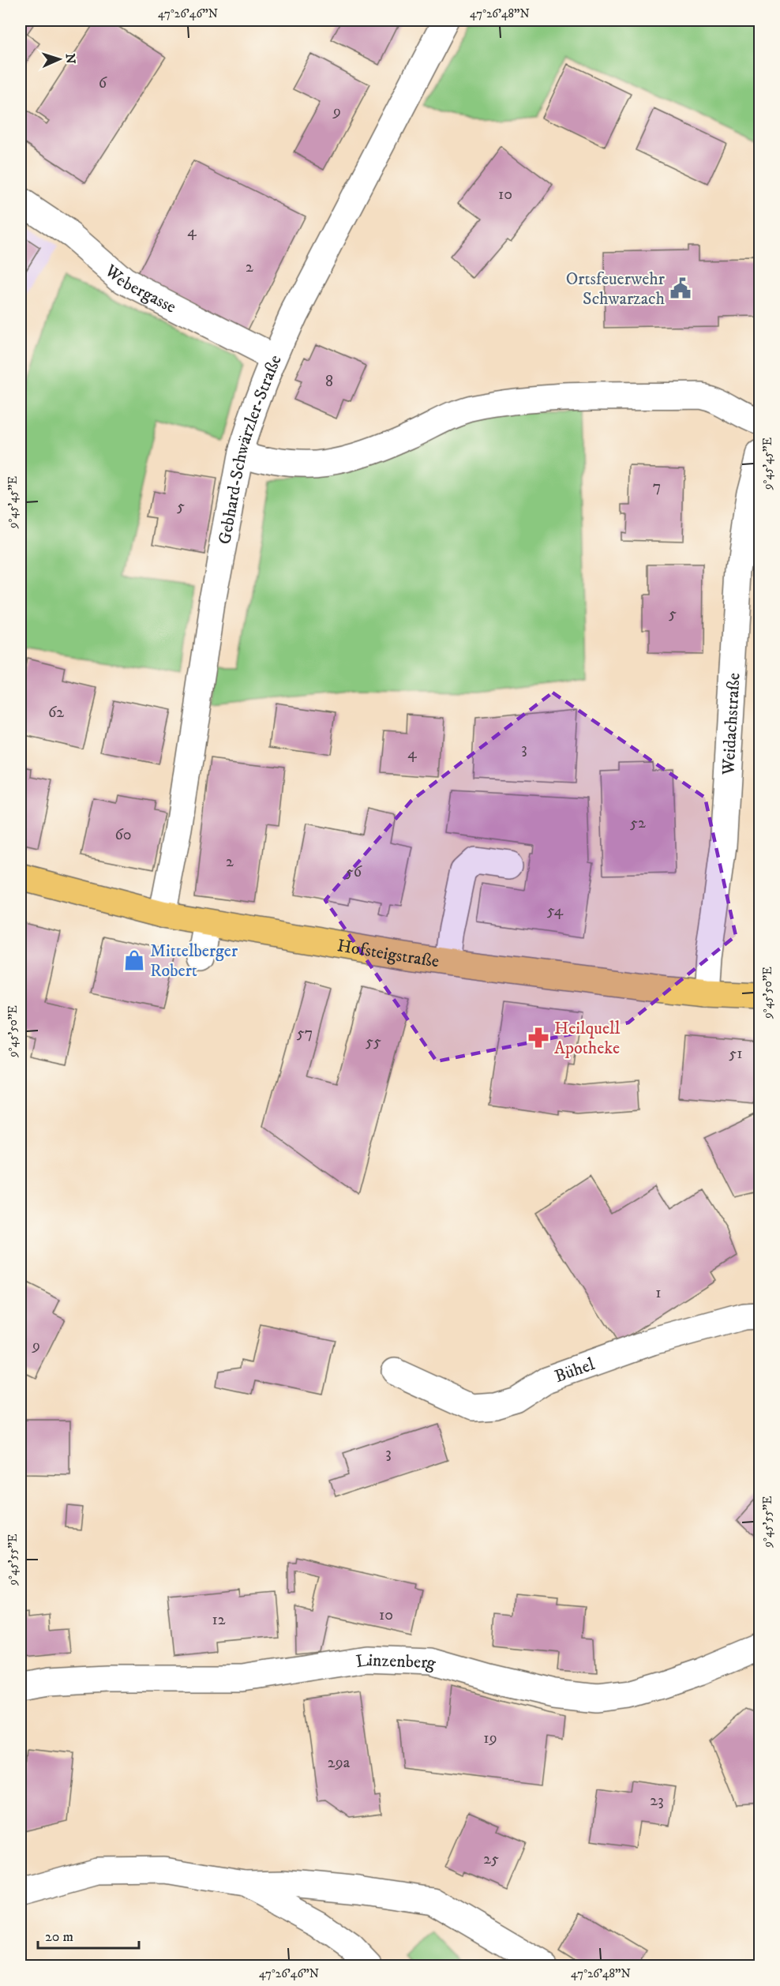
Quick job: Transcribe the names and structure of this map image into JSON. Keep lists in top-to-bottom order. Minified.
{"streets":{"main road":["Hofsteigstraße"],"street":["Webergasse","Gebhard-Schwärzler-Straße","Weidachstraße","Bühel","Linzenberg"]},"crossings":[["Webergasse","Gebhard-Schwärzler-Straße"],["Gebhard-Schwärzler-Straße","Hofsteigstraße"],["Weidachstraße","Hofsteigstraße"]],"places":{"public building":["Ortsfeuerwehr Schwarzach"],"shop":["Mittelberger Robert"],"pharmacy":["Heilquell Apotheke"]},"house_numbers":["6","9","10","4","2","8","7","5","5","62","3","4","52","60","2","56","54","57","55","51","1","9","3","10","12","19","29a","23","25"],"scale_bar":"20 m","north":"right","coordinates":["47°26'46\"N","47°26'48\"N","9°45'45\"E","9°45'50\"E","9°45'55\"E"]}
